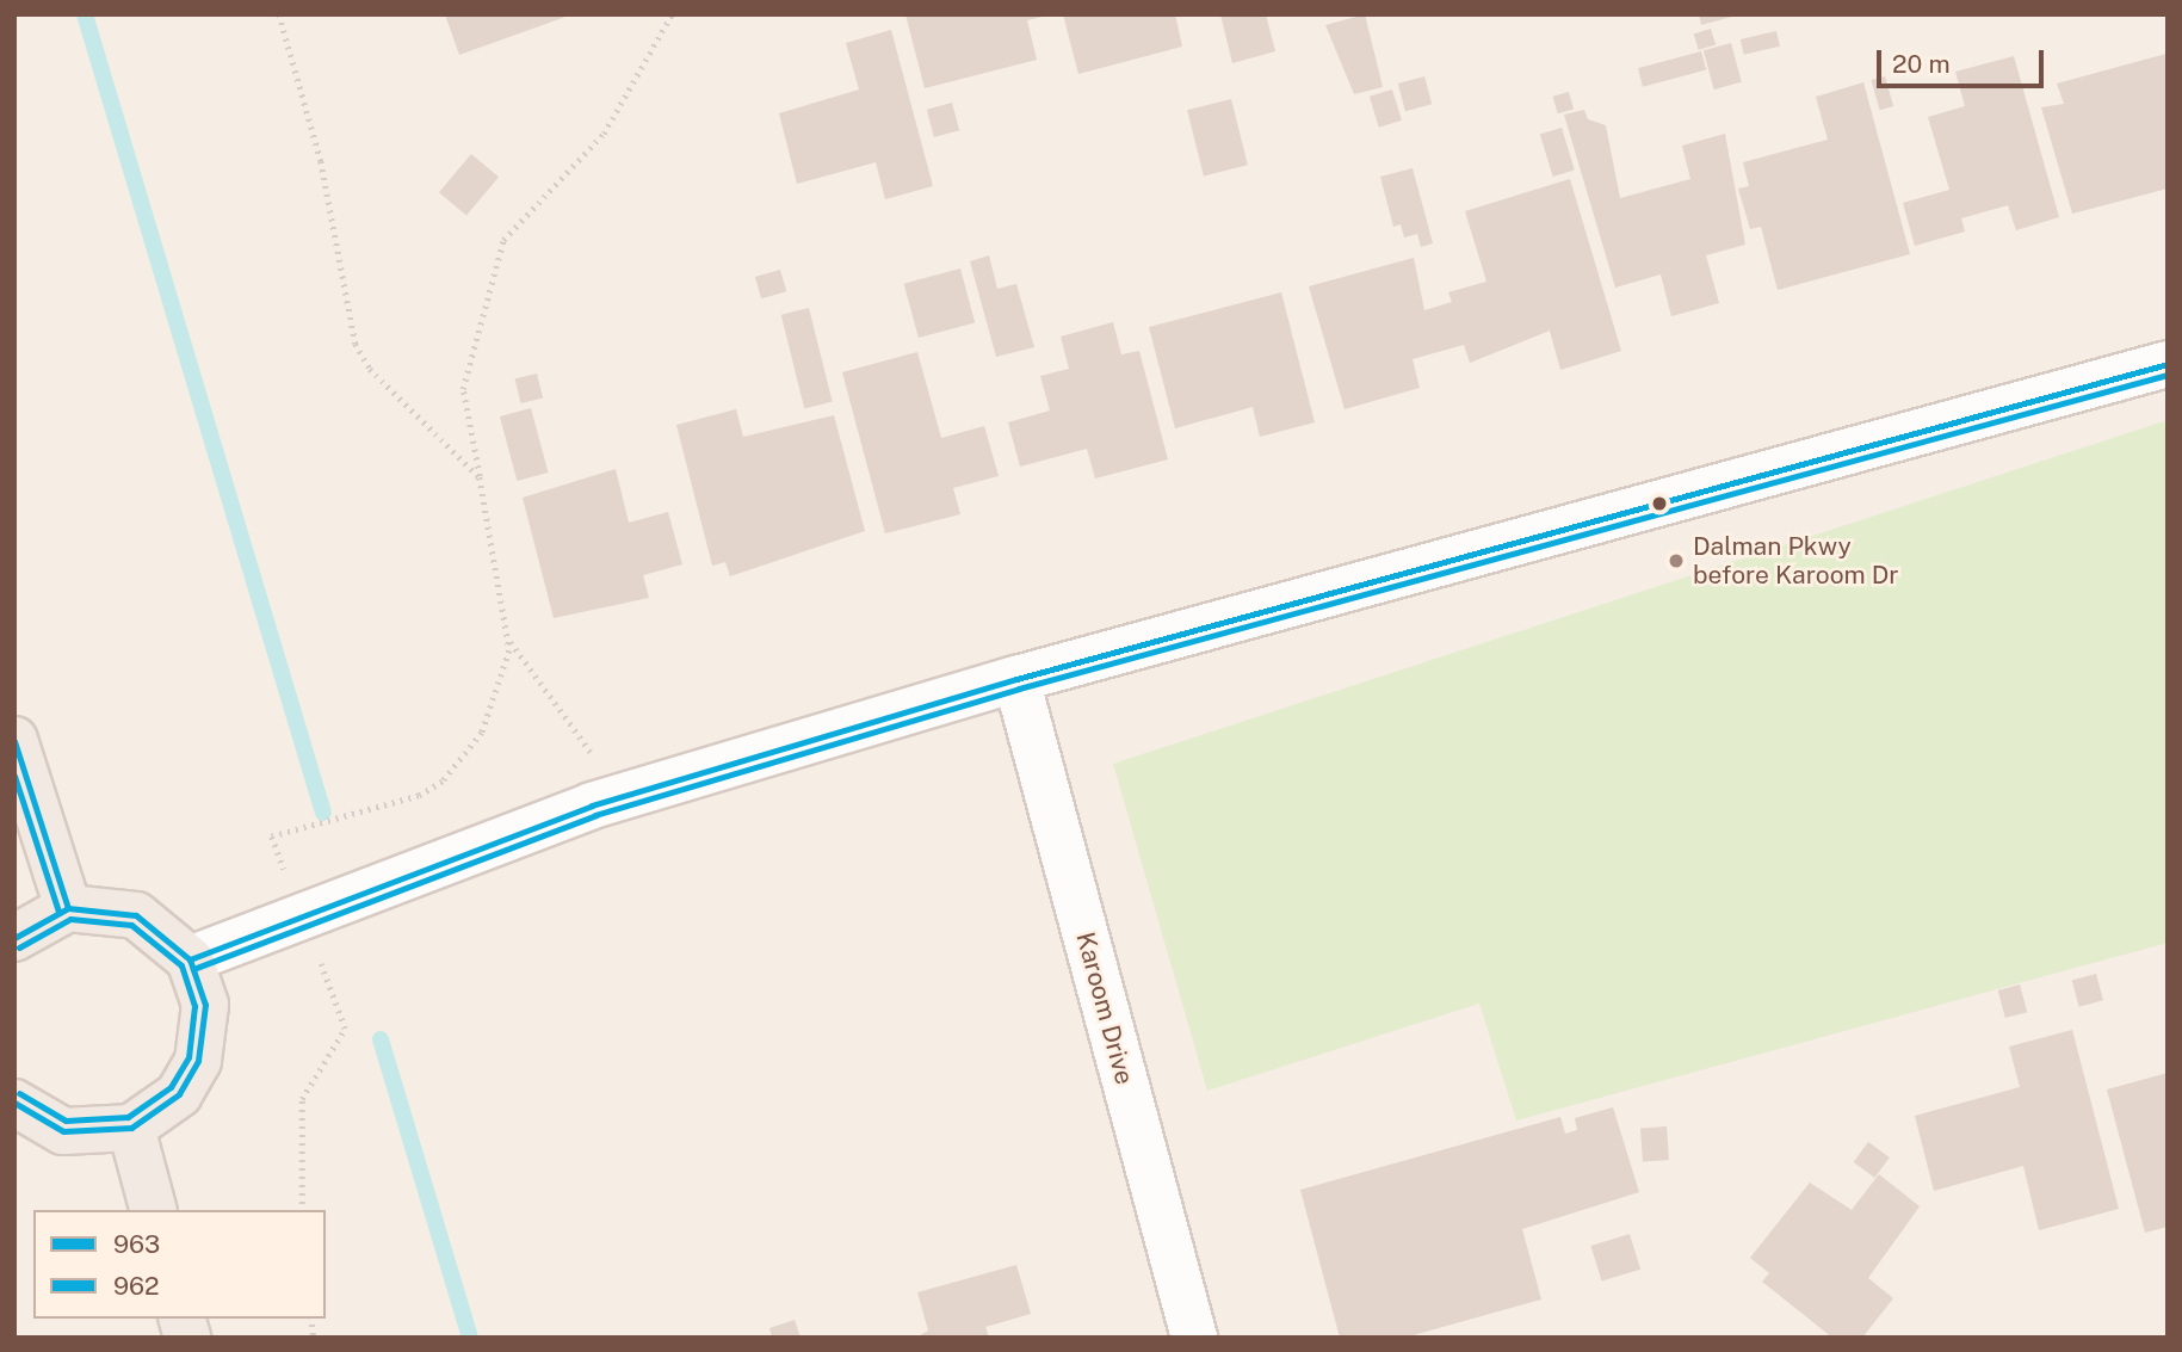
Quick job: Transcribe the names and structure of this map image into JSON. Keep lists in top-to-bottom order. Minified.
{"streets":{"street":["Karoom Drive"]},"places":["Dalman Pkwy before Karoom Dr"],"lines":["transit line 963","transit line 962"],"legend":["963","962"],"scale_bar":"20 m"}
